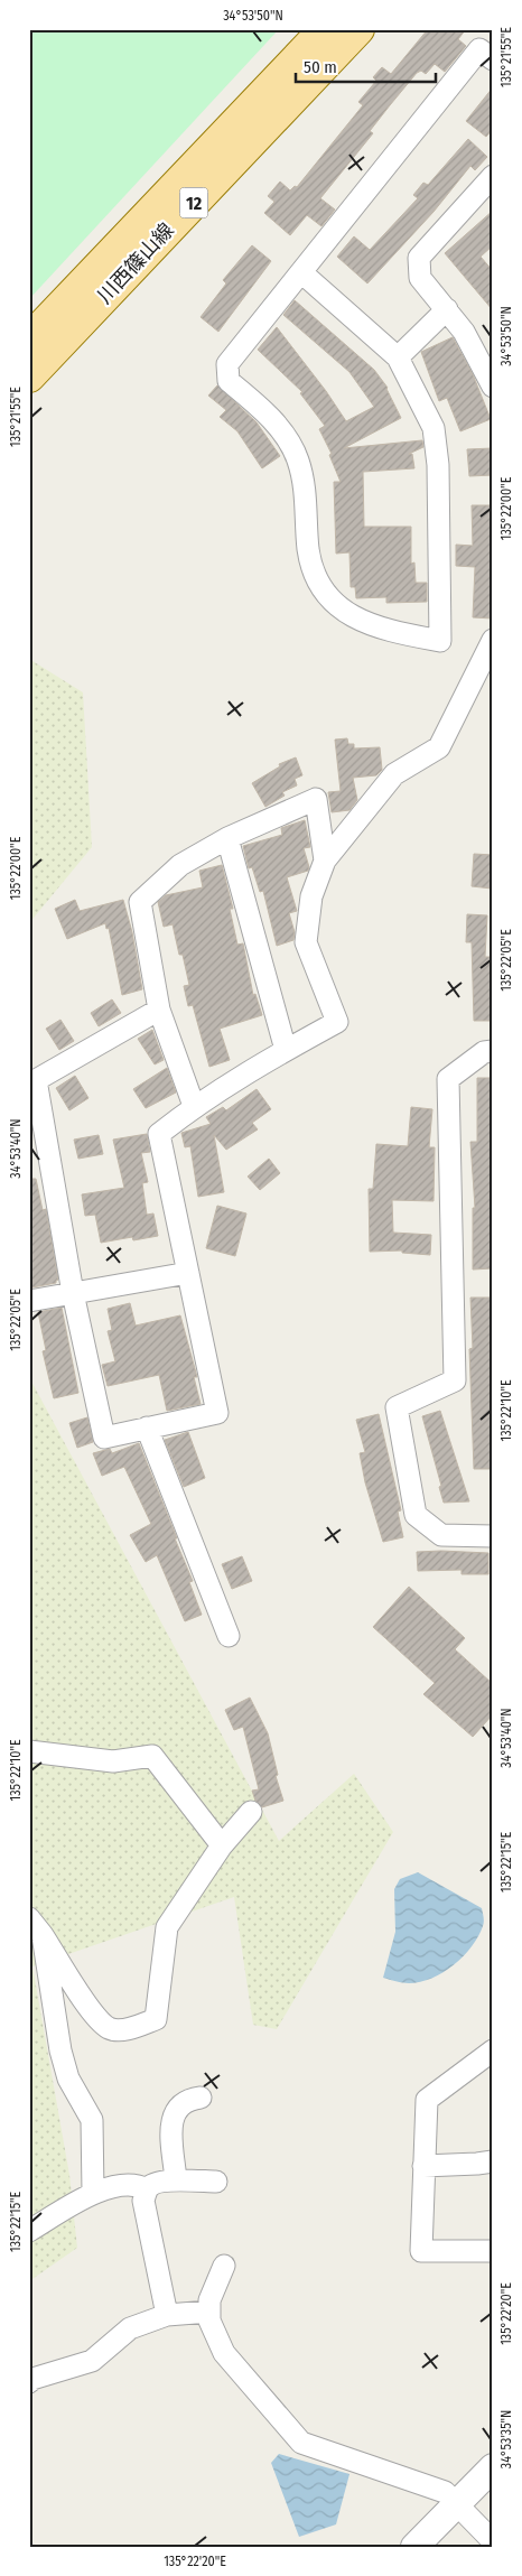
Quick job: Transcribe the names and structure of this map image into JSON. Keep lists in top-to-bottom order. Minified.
{"streets":{"main road":["12","川西篠山線"]},"scale_bar":"50 m","coordinates":["34°53'50\"N","135°21'55\"E","135°22'00\"E","135°22'05\"E","34°53'40\"N","135°22'10\"E","135°22'15\"E","135°22'20\"E","34°53'35\"N"]}
